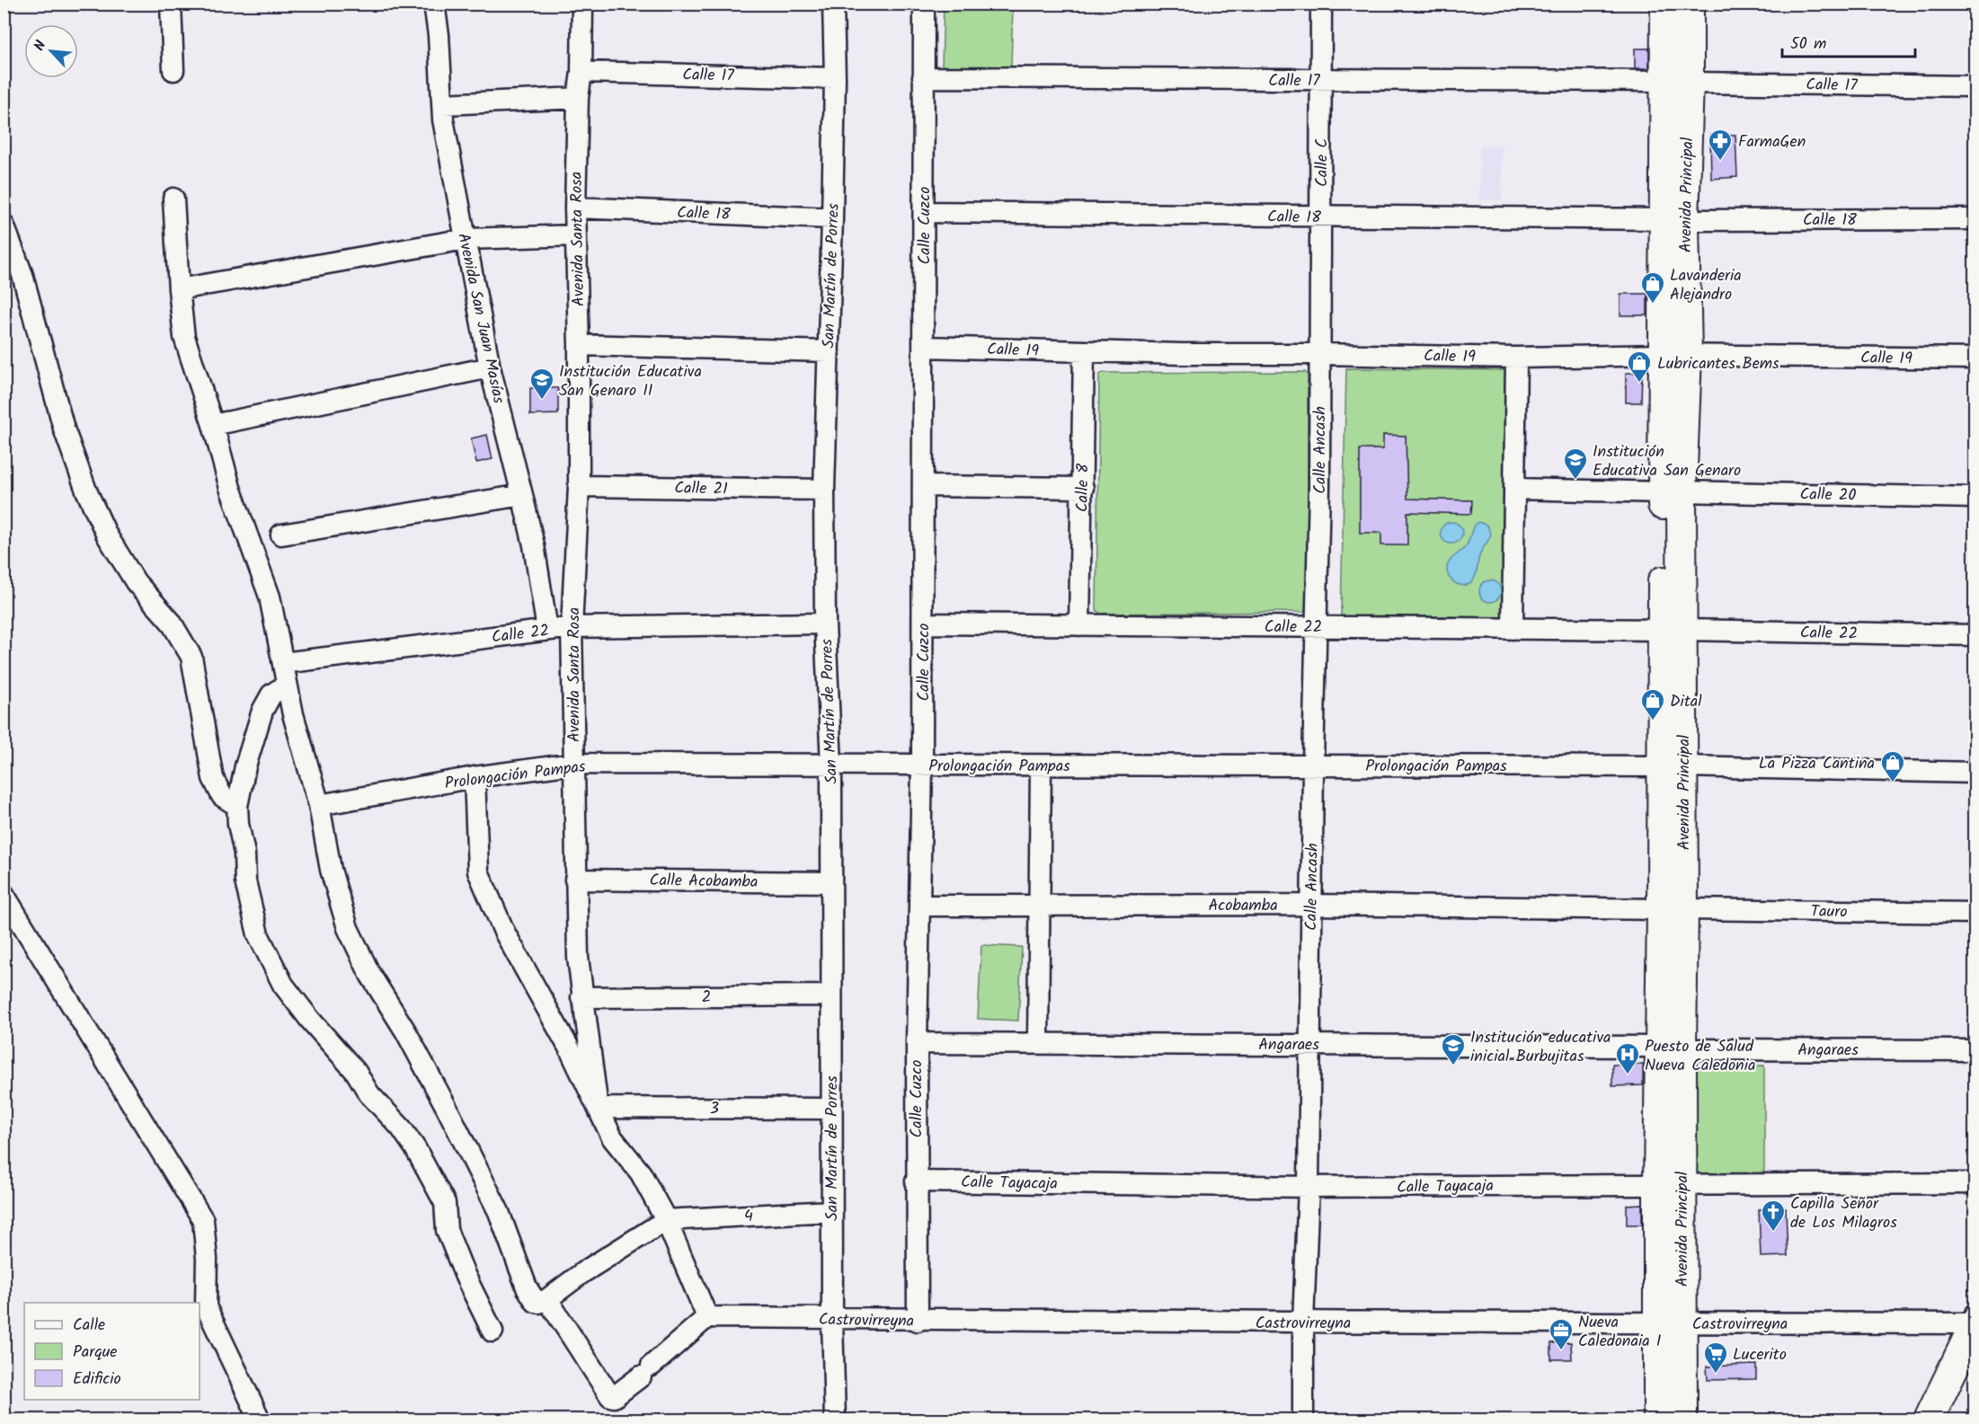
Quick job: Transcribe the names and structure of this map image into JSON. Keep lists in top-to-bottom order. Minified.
{"streets":{"street":["Calle 17","Calle C","Avenida Principal","Calle 18","Calle Cuzco","Avenida Santa Rosa","San Martín de Porres","Avenida San Juan Masías","Calle 19","Calle Ancash","Calle 21","Calle 8","Calle 20","Calle 22","Prolongación Pampas","Calle Acobamba","Acobamba","Tauro","2","Angaraes","3","Calle Tayacaja","4","Castrovirreyna"]},"crossings":[["Calle 17","Calle C"],["Calle 17","Avenida Principal"],["Calle 17","Calle Cuzco"],["Calle 17","Avenida Santa Rosa"],["Calle 17","San Martín de Porres"],["Calle C","Calle 18"],["Calle C","Calle 19"],["Calle C","Calle Ancash"],["Avenida Principal","Calle 18"],["Avenida Principal","Calle 19"],["Avenida Principal","Calle 20"],["Avenida Principal","Calle 22"],["Avenida Principal","Prolongación Pampas"],["Avenida Principal","Acobamba"],["Avenida Principal","Tauro"],["Avenida Principal","Angaraes"],["Avenida Principal","Calle Tayacaja"],["Avenida Principal","Castrovirreyna"],["Calle 18","Calle Cuzco"],["Calle 18","Avenida Santa Rosa"],["Calle 18","San Martín de Porres"],["Calle Cuzco","Calle 19"],["Calle Cuzco","Calle 22"],["Calle Cuzco","Prolongación Pampas"],["Calle Cuzco","Acobamba"],["Calle Cuzco","Angaraes"],["Calle Cuzco","Calle Tayacaja"],["Calle Cuzco","Castrovirreyna"],["Avenida Santa Rosa","Calle 21"],["Avenida Santa Rosa","Calle 22"],["Avenida Santa Rosa","Prolongación Pampas"],["Avenida Santa Rosa","Calle Acobamba"],["Avenida Santa Rosa","2"],["Avenida Santa Rosa","3"],["Avenida Santa Rosa","4"],["Avenida Santa Rosa","Castrovirreyna"],["San Martín de Porres","Calle 21"],["San Martín de Porres","Calle 22"],["San Martín de Porres","Prolongación Pampas"],["San Martín de Porres","Calle Acobamba"],["San Martín de Porres","2"],["San Martín de Porres","3"],["San Martín de Porres","4"],["San Martín de Porres","Castrovirreyna"],["Avenida San Juan Masías","Calle 22"],["Calle 19","Calle Ancash"],["Calle 19","Calle 8"],["Calle Ancash","Calle 22"],["Calle Ancash","Prolongación Pampas"],["Calle Ancash","Acobamba"],["Calle Ancash","Angaraes"],["Calle Ancash","Calle Tayacaja"],["Calle Ancash","Castrovirreyna"],["Calle 8","Calle 22"],["Acobamba","Tauro"]],"places":{"pharmacy":["FarmaGen"],"shop":["Lavanderia Alejandro","Lubricantes Bems","Dital","La Pizza Cantina"],"school or university":["Institución Educativa San Genaro II","Institución Educativa San Genaro","Institución educativa inicial Burbujitas"],"hospital":["Puesto de Salud Nueva Caledonia"],"church":["Capilla Señor de Los Milagros"],"office":["Nueva Caledonaia I"],"supermarket":["Lucerito"]},"legend":["Calle","Parque","Edificio"],"scale_bar":"50 m","north":"top left"}
